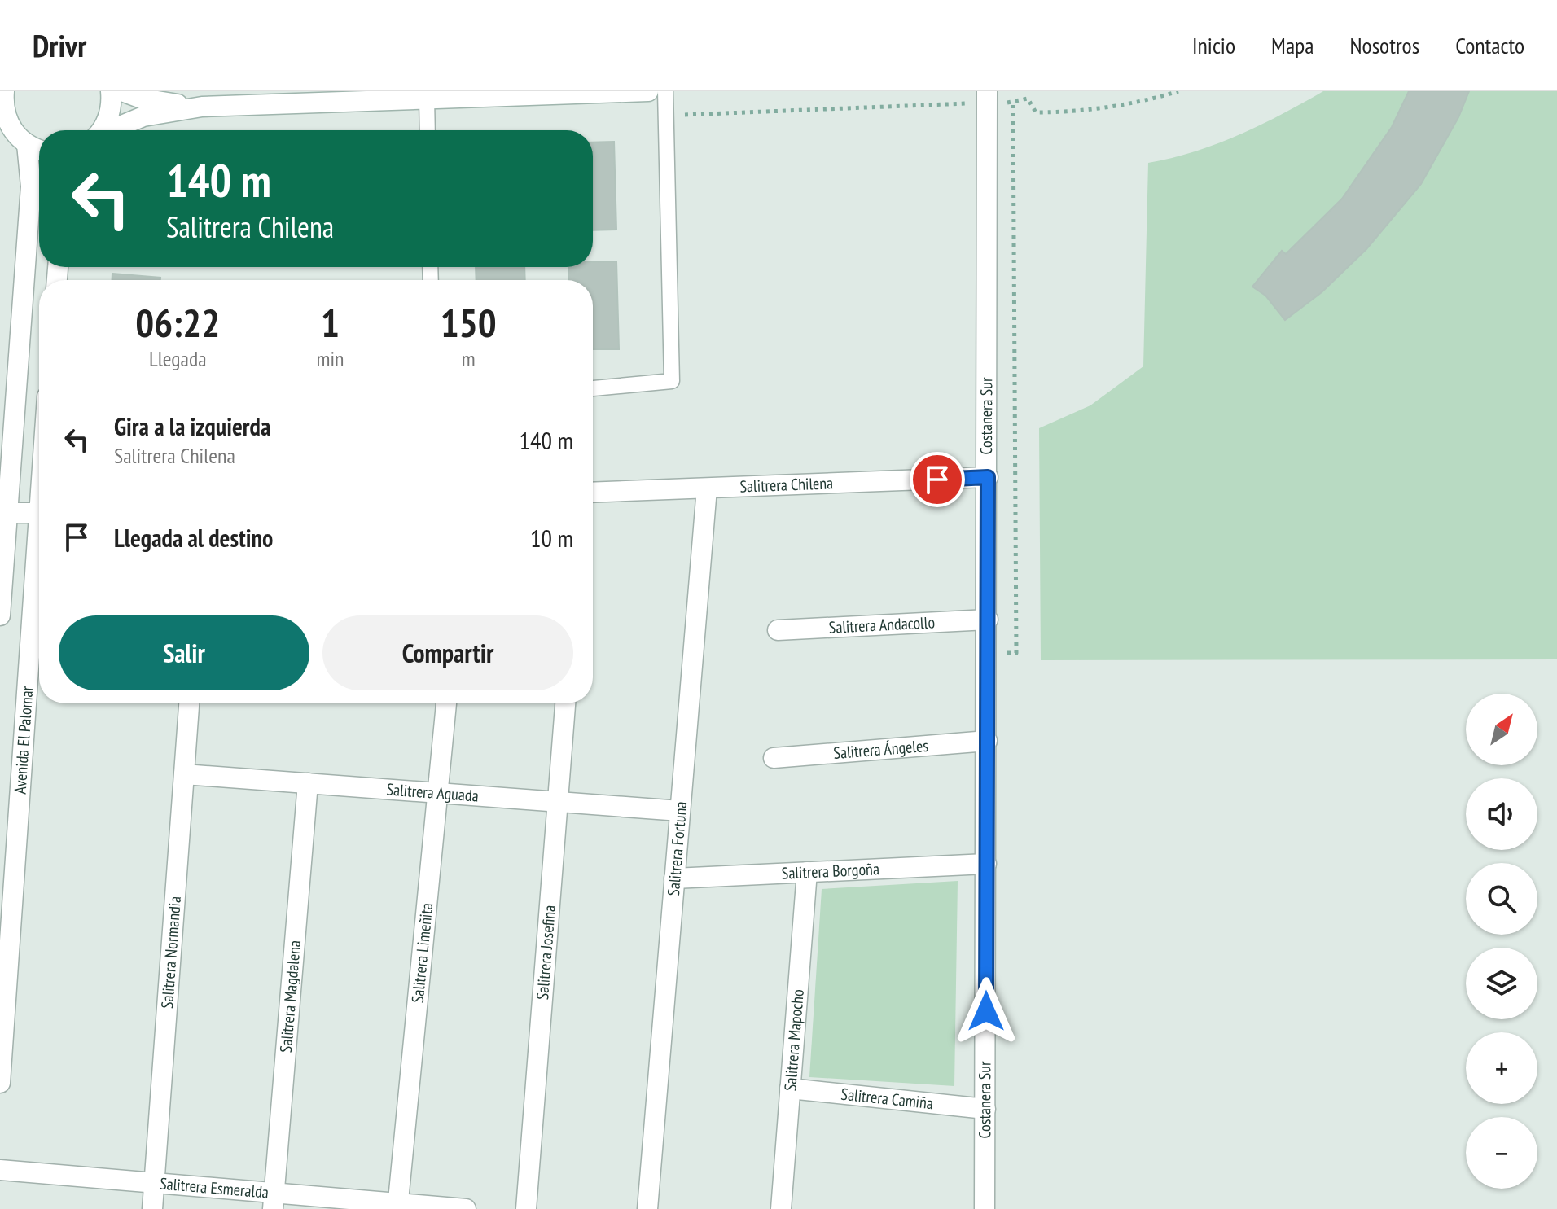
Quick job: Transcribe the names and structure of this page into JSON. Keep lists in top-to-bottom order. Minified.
{"streets":{"street":["Costanera Sur","Salitrera Chilena","Salitrera Andacollo","Avenida El Palomar","Salitrera Ángeles","Salitrera Aguada","Salitrera Fortuna","Salitrera Borgoña","Salitrera Normandia","Salitrera Limeñita","Salitrera Josefina","Salitrera Magdalena","Salitrera Mapocho","Salitrera Camiña","Salitrera Esmeralda"]},"crossings":[["Costanera Sur","Salitrera Chilena"],["Costanera Sur","Salitrera Andacollo"],["Costanera Sur","Salitrera Ángeles"],["Costanera Sur","Salitrera Borgoña"],["Costanera Sur","Salitrera Camiña"],["Salitrera Chilena","Salitrera Fortuna"],["Salitrera Aguada","Salitrera Fortuna"],["Salitrera Aguada","Salitrera Normandia"],["Salitrera Aguada","Salitrera Limeñita"],["Salitrera Aguada","Salitrera Josefina"],["Salitrera Aguada","Salitrera Magdalena"],["Salitrera Fortuna","Salitrera Borgoña"],["Salitrera Borgoña","Salitrera Mapocho"],["Salitrera Normandia","Salitrera Esmeralda"],["Salitrera Limeñita","Salitrera Esmeralda"],["Salitrera Magdalena","Salitrera Esmeralda"],["Salitrera Mapocho","Salitrera Camiña"]],"north":"top right","page":{"header":"Drivr","nav":["Inicio","Mapa","Nosotros","Contacto"],"turn":["140 m","Salitrera Chilena"],"eta":["06:22","Llegada","1","min","150","m"],"list":[{"name":"Gira a la izquierda","note":"Salitrera Chilena","value":"140 m"},{"name":"Llegada al destino","value":"10 m"}],"buttons":["Salir","Compartir"],"map_buttons":["+","−"]}}
